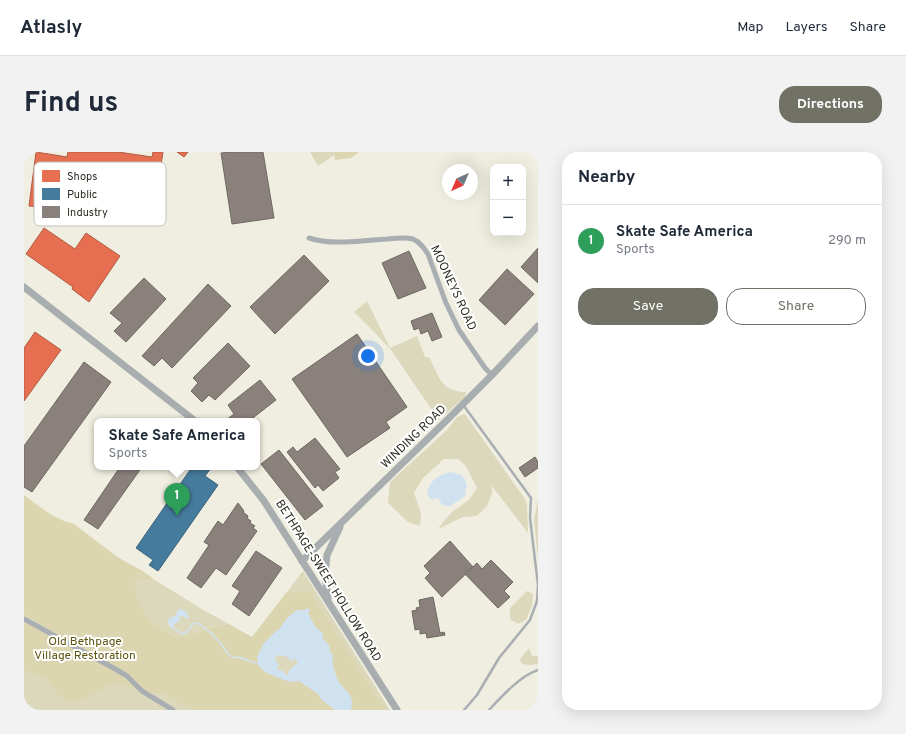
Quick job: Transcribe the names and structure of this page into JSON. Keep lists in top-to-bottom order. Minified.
{"streets":{"main road":["WINDING ROAD","BETHPAGE-SWEET HOLLOW ROAD"],"street":["MOONEYS ROAD"]},"crossings":[["MOONEYS ROAD","WINDING ROAD"],["WINDING ROAD","BETHPAGE-SWEET HOLLOW ROAD"]],"parks":["Old Bethpage Village Restoration"],"legend":["Shops","Public","Industry"],"north":"bottom left","page":{"header":"Atlasly","nav":["Map","Layers","Share"],"title":"Find us","buttons":["Directions",["Save","Share"]],"heading":"Nearby","map_buttons":["+","−"],"list":[{"mark":"1","name":"Skate Safe America","note":"Sports","value":"290 m"}],"popup":["Skate Safe America","Sports"],"pins":"1"}}
